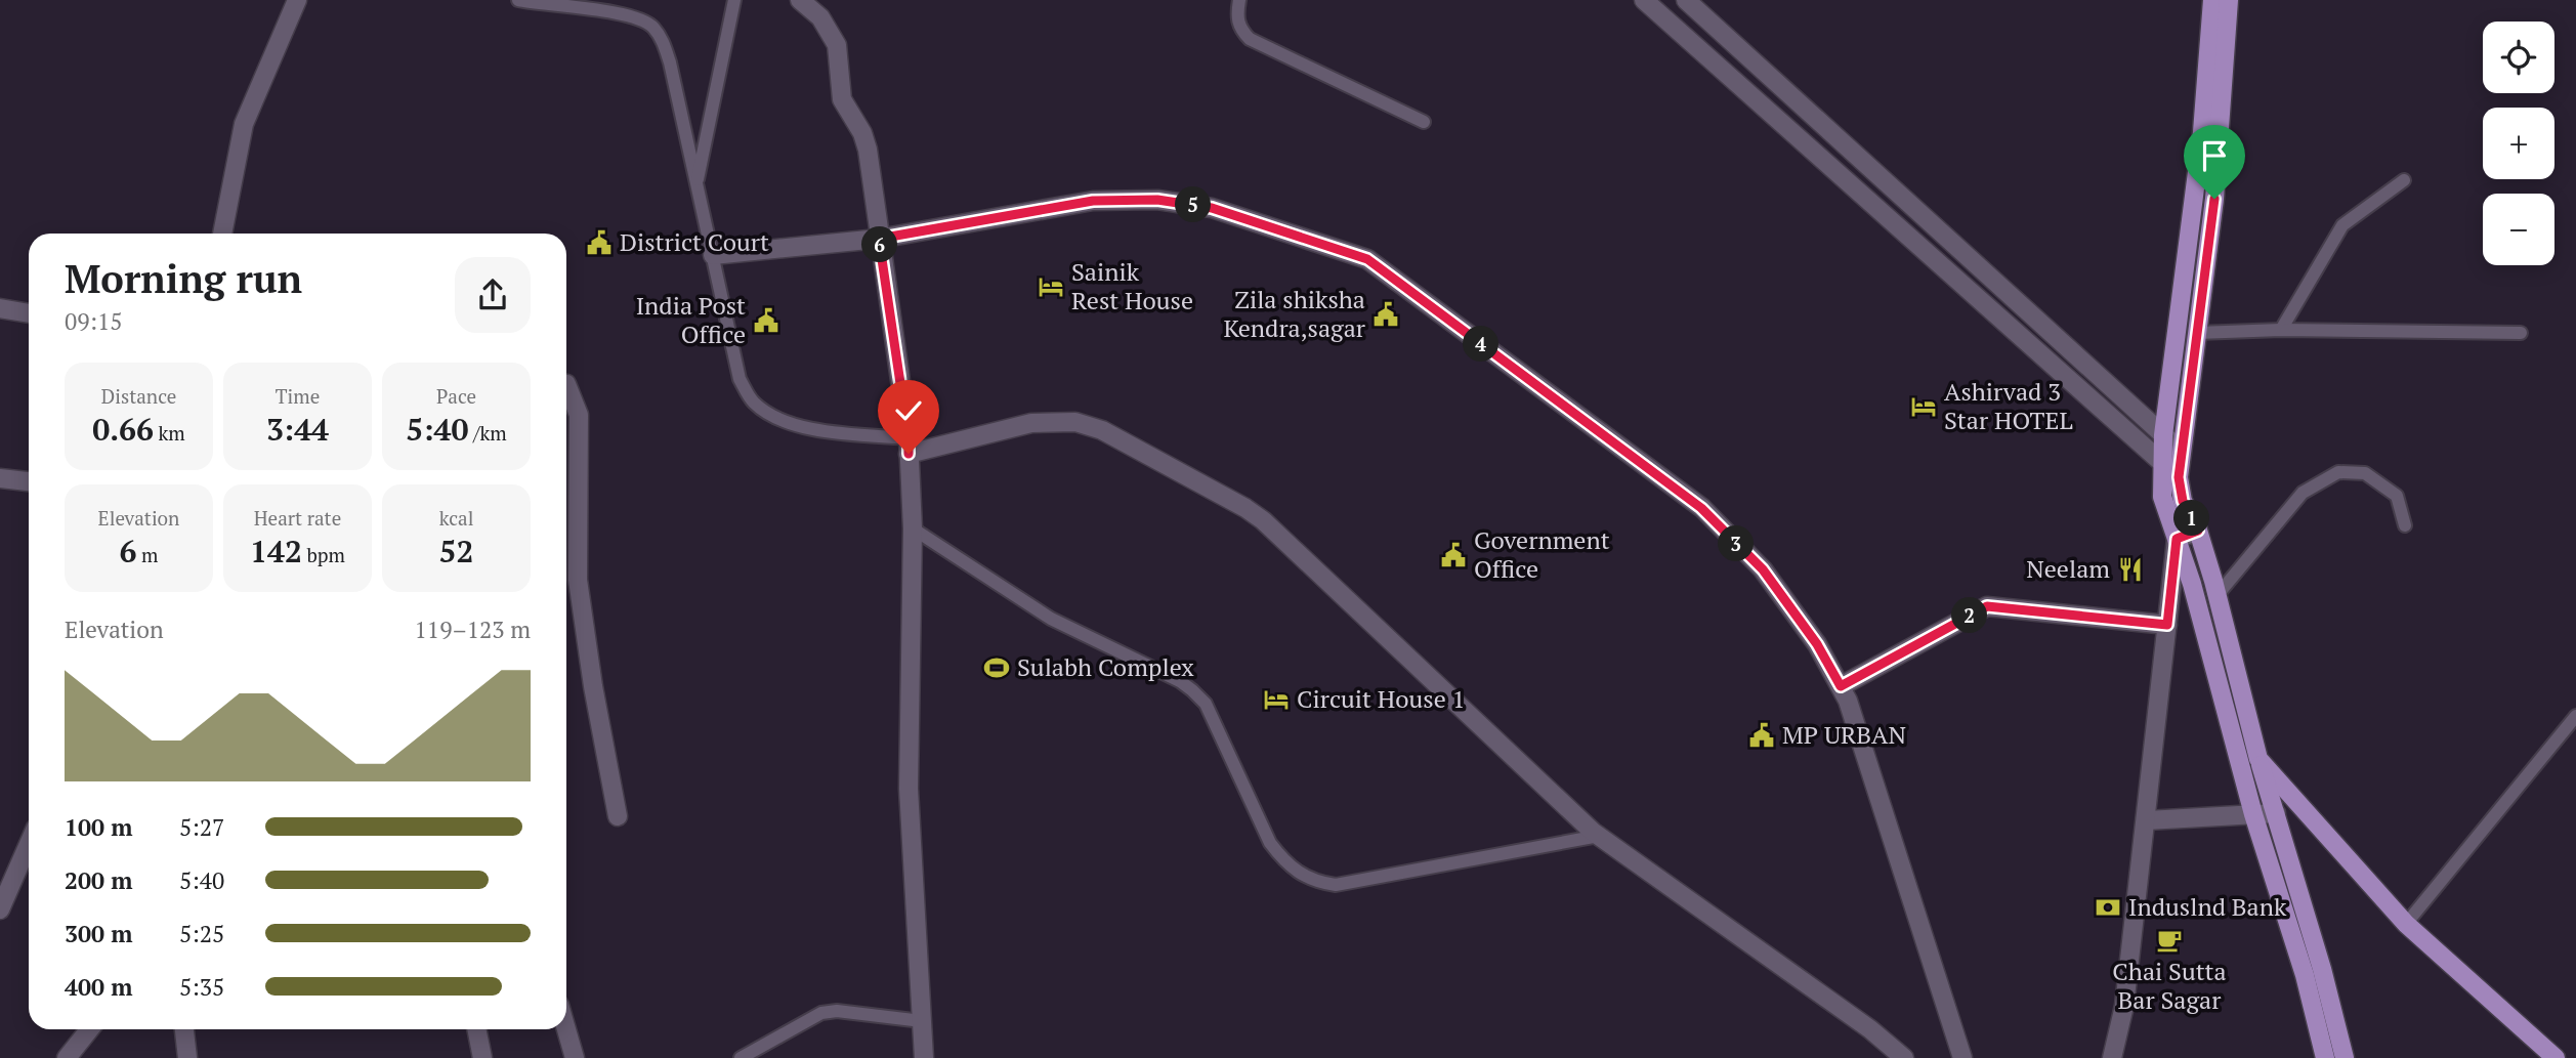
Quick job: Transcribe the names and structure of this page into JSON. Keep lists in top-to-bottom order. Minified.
{"places":{"public building":["District Court","Zila shiksha Kendra,sagar","India Post Office","Government Office","MP URBAN"],"hotel":["Sainik Rest House","Ashirvad 3 Star HOTEL","Circuit House 1"],"restaurant":["Neelam"],"sports":["Sulabh Complex"],"bank":["Induslnd Bank"],"cafe":["Chai Sutta Bar Sagar"]},"page":{"map_buttons":["+","−"],"pins":["5","6","4","1","3","2"],"heading":["Morning run","09:15"],"stats":[["Distance","0.66 km"],["Time","3:44"],["Pace","5:40 /km"],["Elevation","6 m"],["Heart rate","142 bpm"],["kcal","52"]],"chart":["Elevation","119–123 m"],"list":[{"name":"100 m","note":"5:27"},{"name":"200 m","note":"5:40"},{"name":"300 m","note":"5:25"},{"name":"400 m","note":"5:35"}]}}
